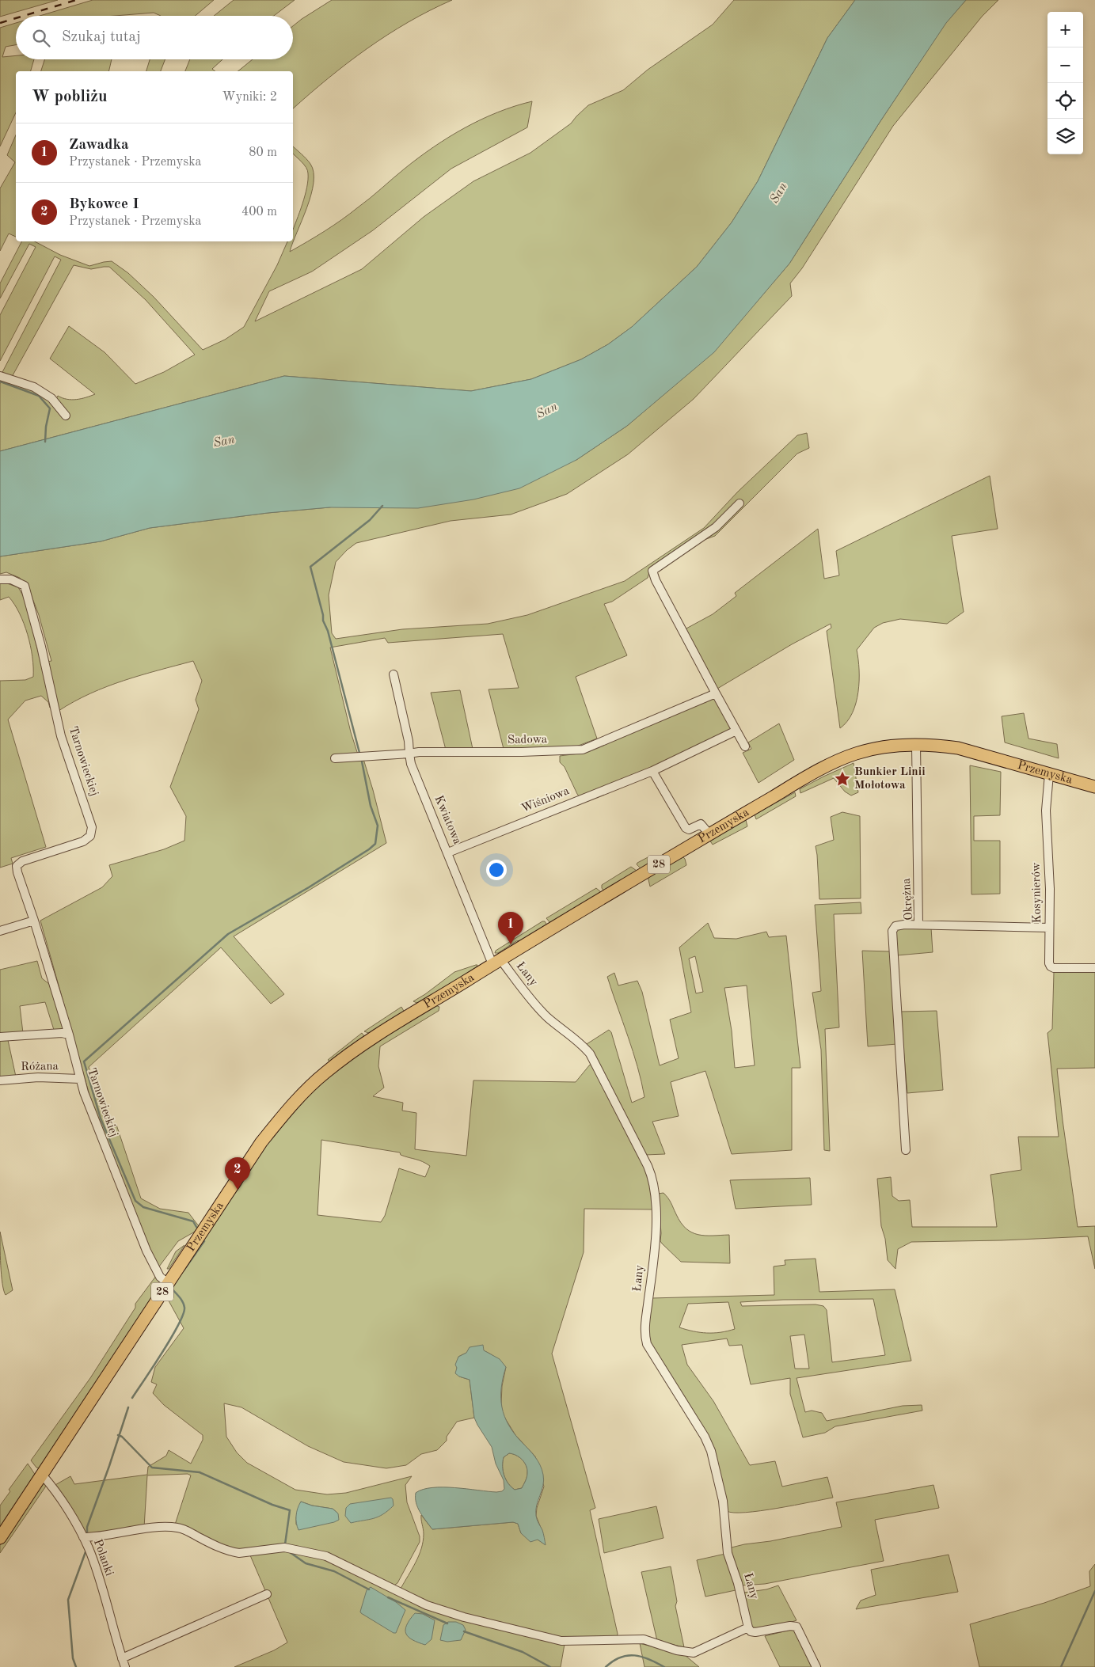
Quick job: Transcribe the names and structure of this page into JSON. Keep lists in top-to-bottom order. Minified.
{"streets":{"main road":["Przemyska","28"],"street":["Sadowa","Tarnowieckiej","Wiśniowa","Kwiatowa","Kosynierów","Okrężna","Łany","Różana","Polanki"]},"crossings":[["Sadowa","Kwiatowa"],["Tarnowieckiej","Przemyska"],["Tarnowieckiej","Różana"],["Przemyska","Kwiatowa"],["Przemyska","Kosynierów"],["Przemyska","Okrężna"],["Przemyska","Łany"],["Przemyska","Polanki"],["Wiśniowa","Kwiatowa"],["Kwiatowa","Łany"],["Kosynierów","Okrężna"]],"water":["San"],"places":{"place":["Bunkier Linii Mołotowa"]},"page":{"map_buttons":["+","−"],"search":"Szukaj tutaj","heading":["W pobliżu","Wyniki: 2"],"list":[{"mark":"1","name":"Zawadka","note":"Przystanek · Przemyska","value":"80 m"},{"mark":"2","name":"Bykowce I","note":"Przystanek · Przemyska","value":"400 m"}],"pins":["1","2"]}}
